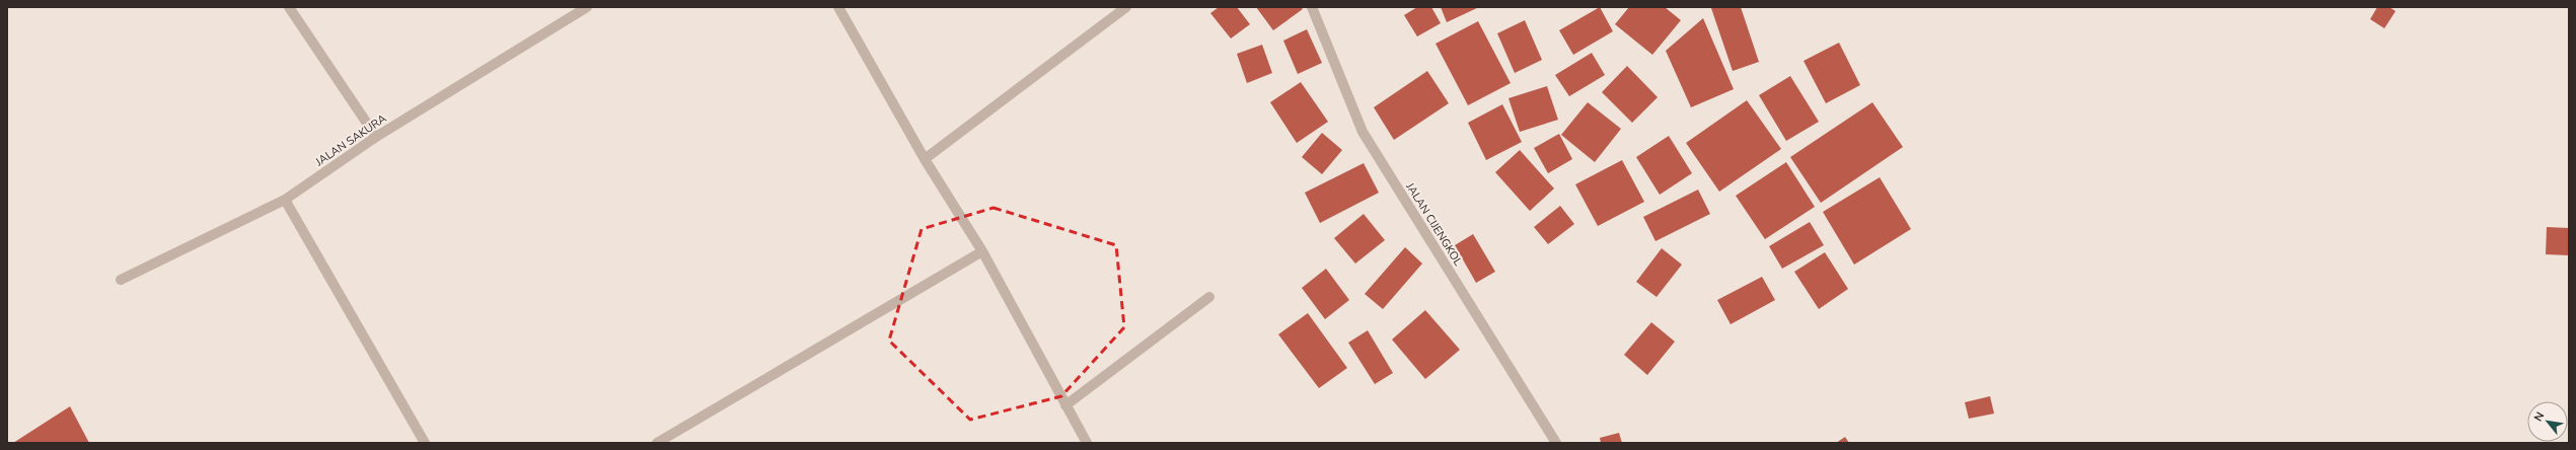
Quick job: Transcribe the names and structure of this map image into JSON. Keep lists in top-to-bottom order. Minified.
{"streets":{"street":["JALAN SAKURA","JALAN CIJENGKOL"]},"north":"top left"}
